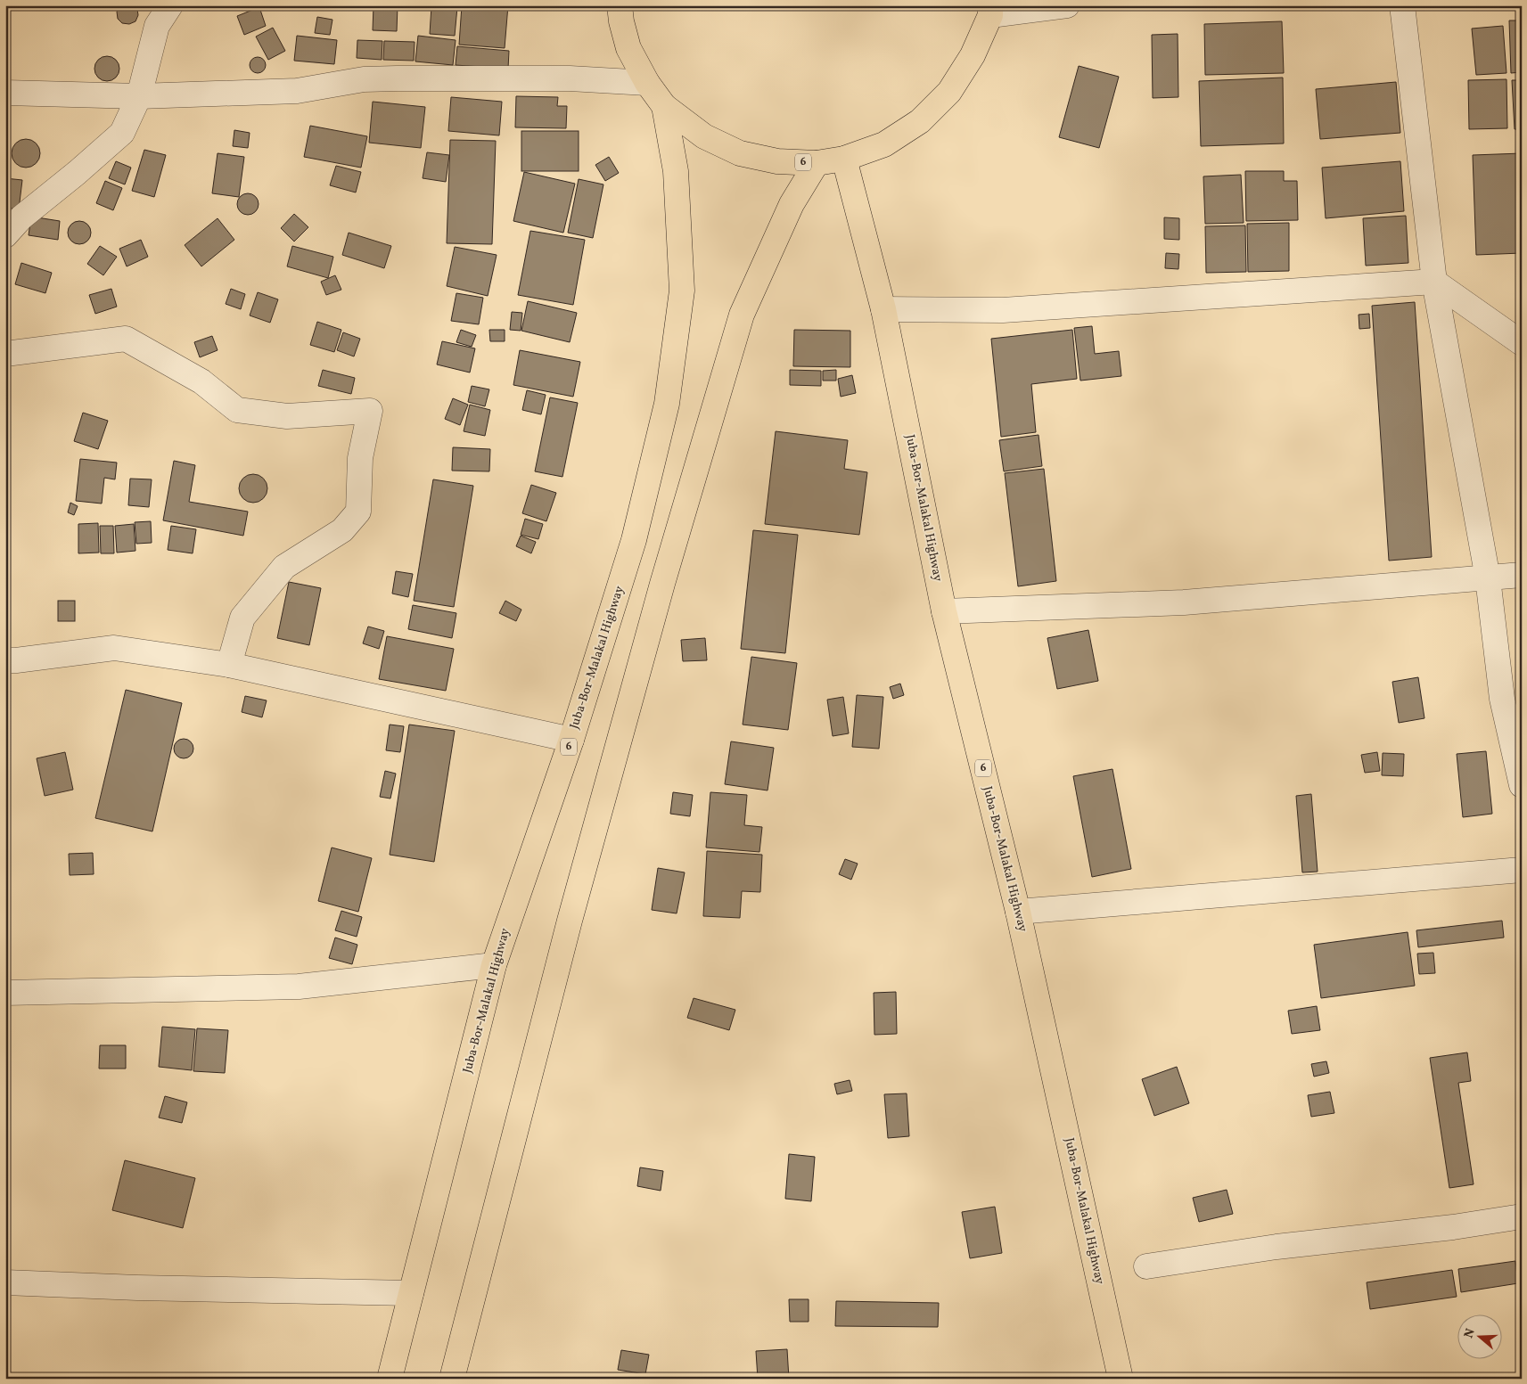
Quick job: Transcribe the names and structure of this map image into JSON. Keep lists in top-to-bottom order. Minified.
{"streets":{"main road":["6","Juba-Bor-Malakal Highway"]},"crossings":[["6","Juba-Bor-Malakal Highway"]],"north":"left"}
